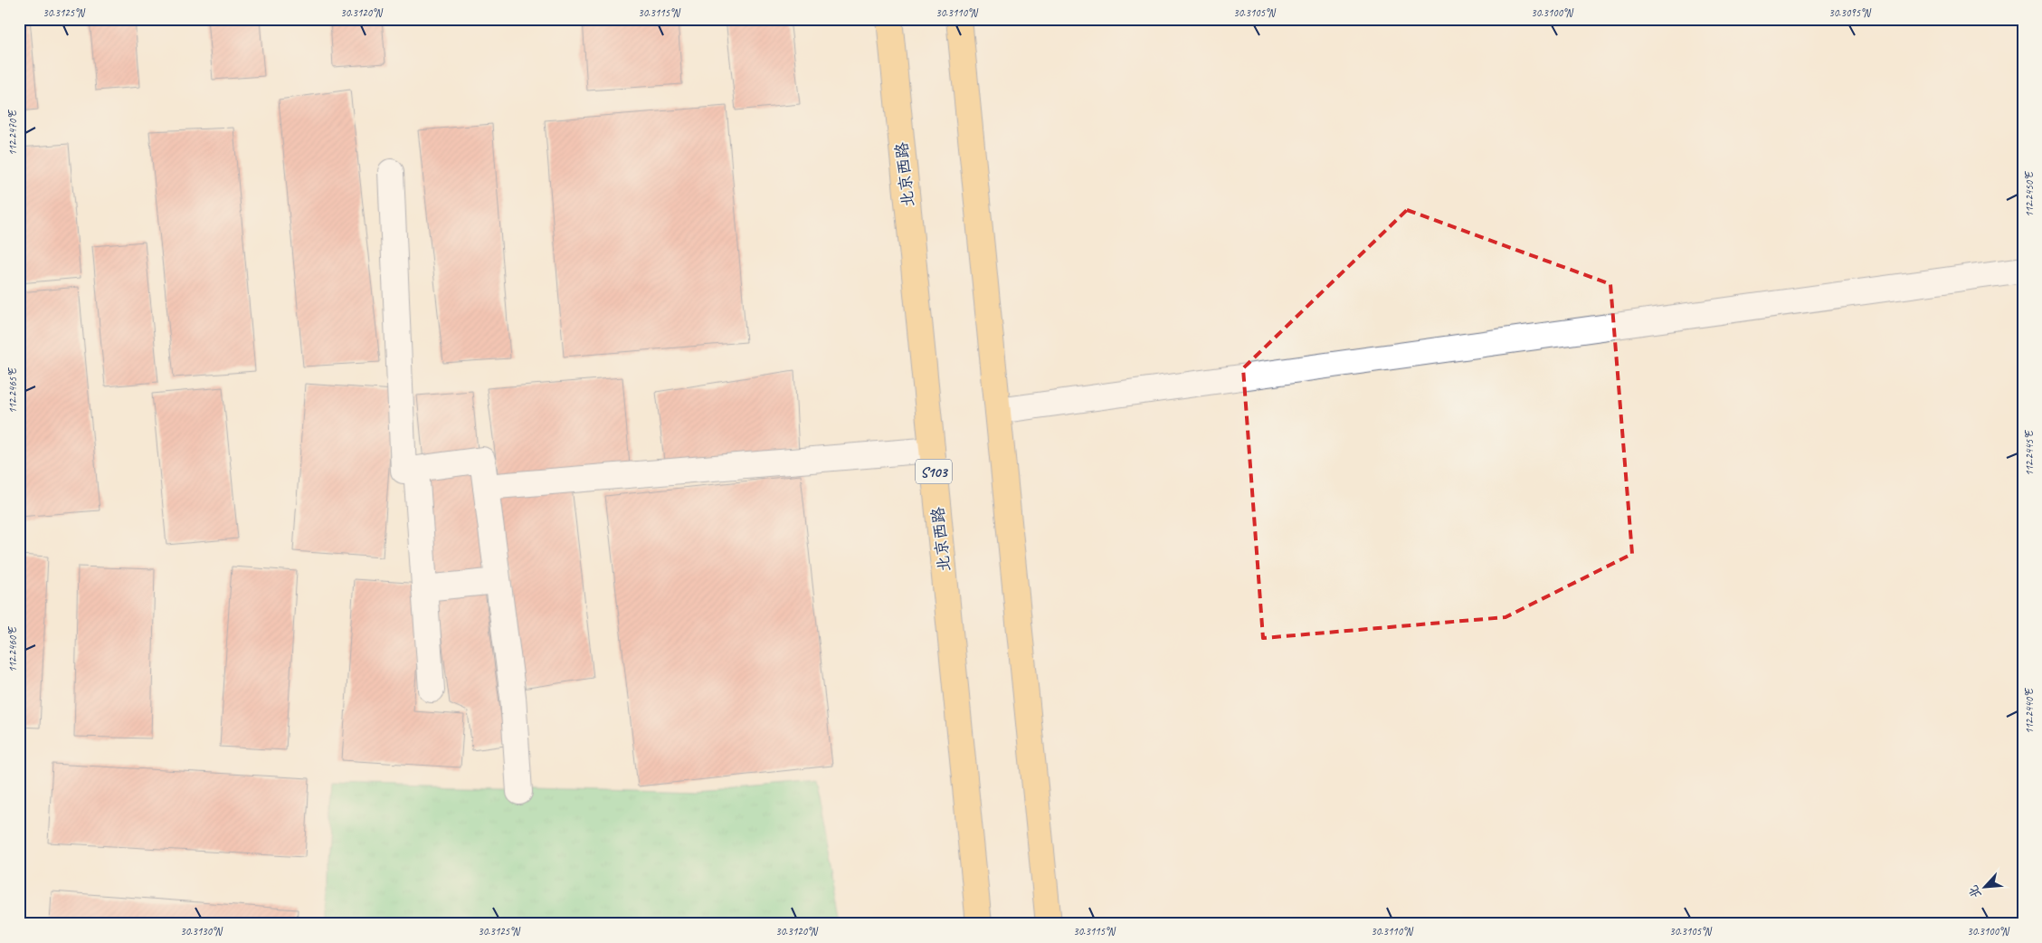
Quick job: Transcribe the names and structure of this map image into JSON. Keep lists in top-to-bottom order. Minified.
{"streets":{"main road":["北京西路","S103"]},"north":"bottom left","coordinates":["30.3125°N","30.3120°N","30.3115°N","30.3110°N","30.3105°N","30.3100°N","30.3095°N","112.2470°E","112.2450°E","112.2465°E","112.2445°E","112.2460°E","112.2440°E","30.3130°N"]}
